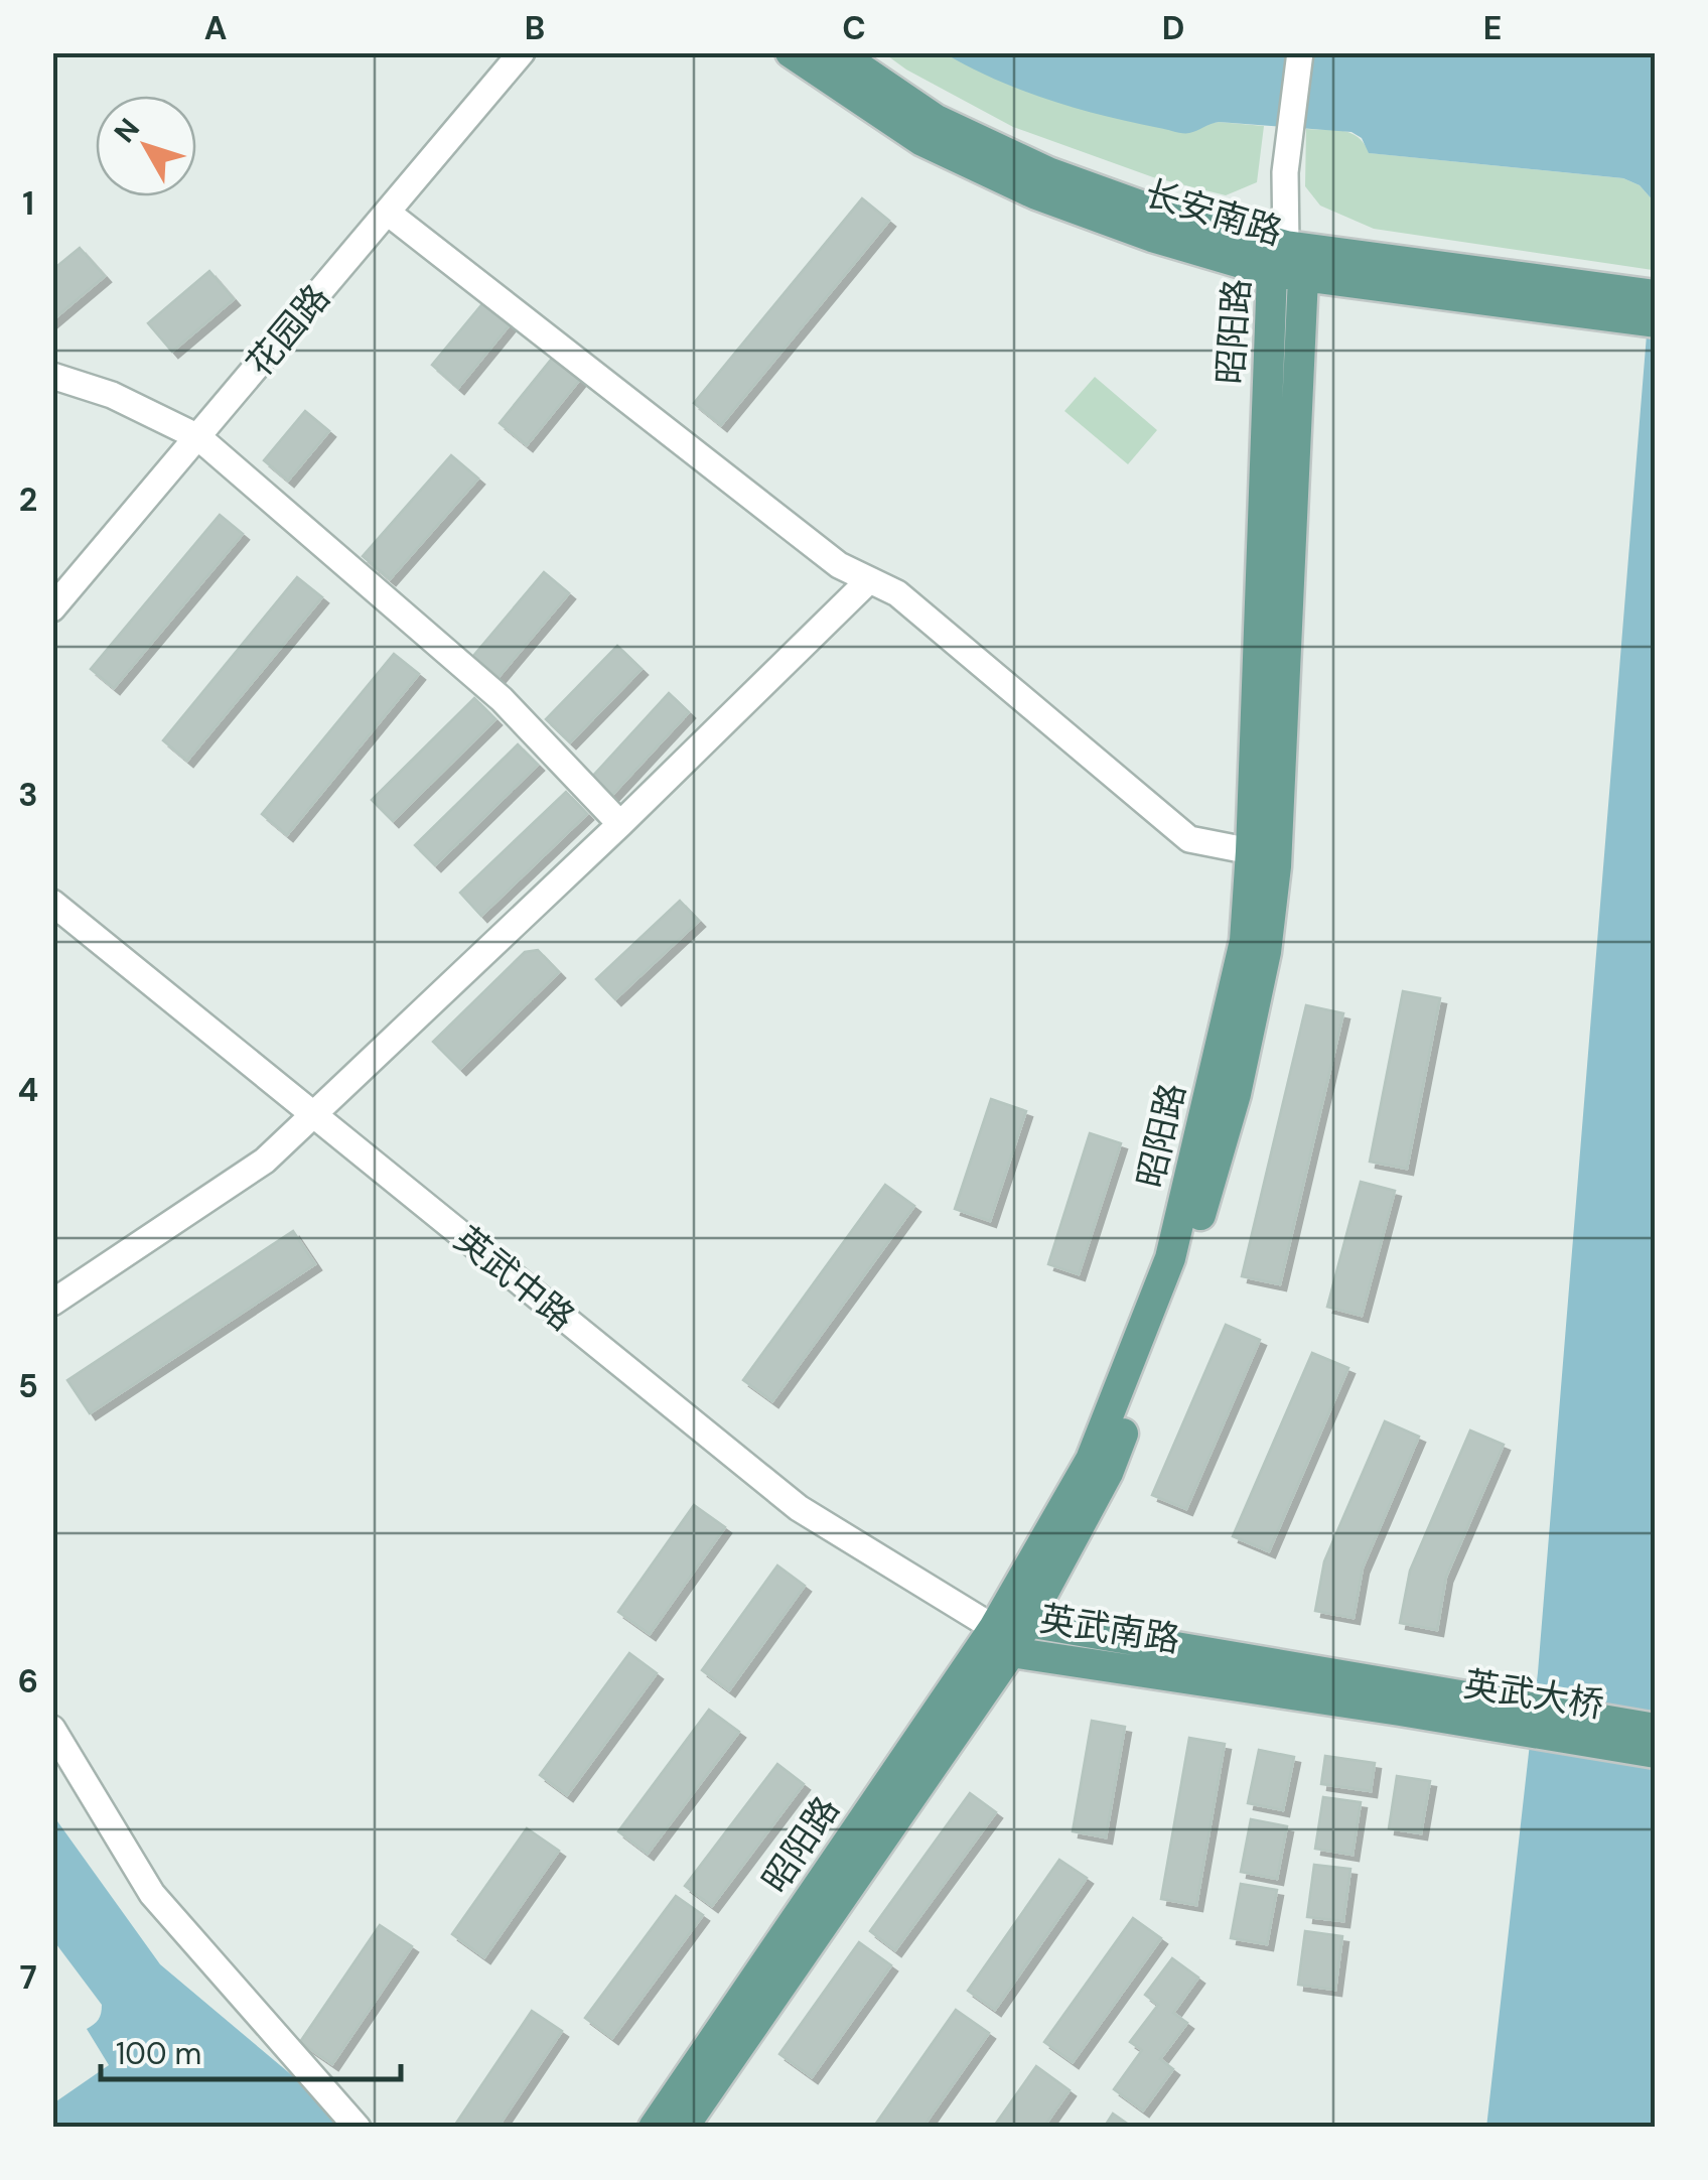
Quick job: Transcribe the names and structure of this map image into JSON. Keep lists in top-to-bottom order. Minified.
{"streets":{"main road":["长安南路","昭阳路","英武南路","英武大桥"],"street":["花园路","英武中路"]},"crossings":[["长安南路","昭阳路"],["昭阳路","英武中路"],["昭阳路","英武南路"],["英武中路","英武南路"],["英武南路","英武大桥"]],"scale_bar":"100 m","north":"top left","grid":{"columns":["A","B","C","D","E"],"rows":["1","2","3","4","5","6","7"]}}
